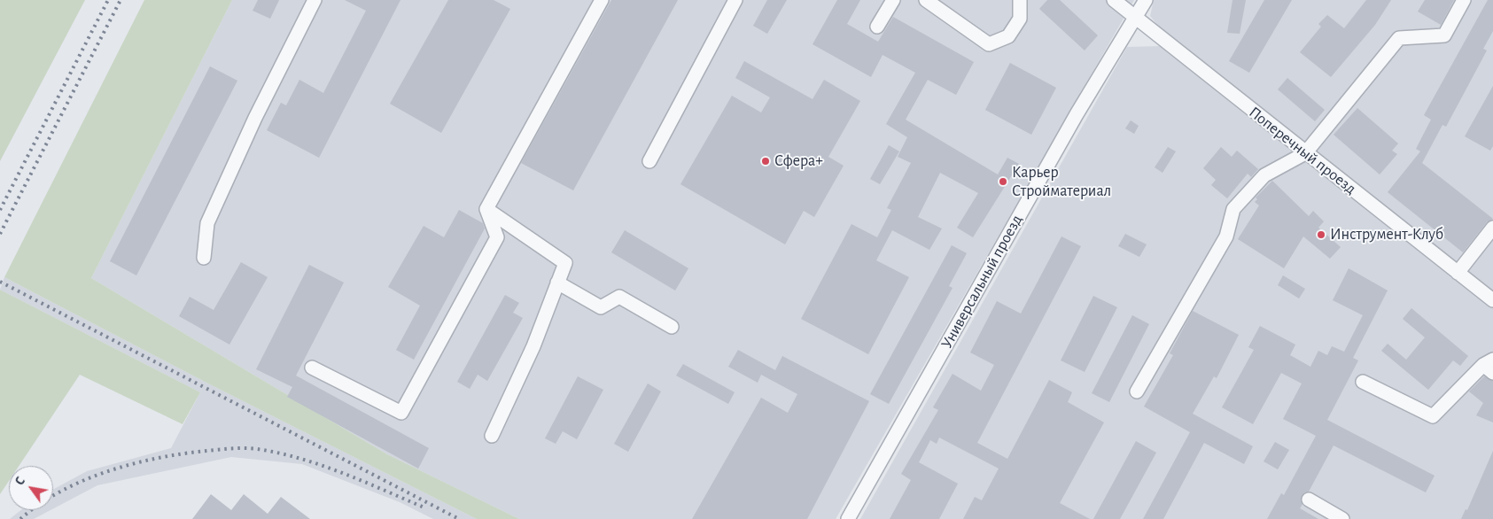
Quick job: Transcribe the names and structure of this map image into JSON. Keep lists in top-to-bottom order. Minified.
{"streets":{"street":["Поперечный проезд","Универсальный проезд"]},"crossings":[["Поперечный проезд","Универсальный проезд"]],"places":["Сфера+","Карьер Стройматериал","Инструмент-Клуб"],"north":"top left"}
